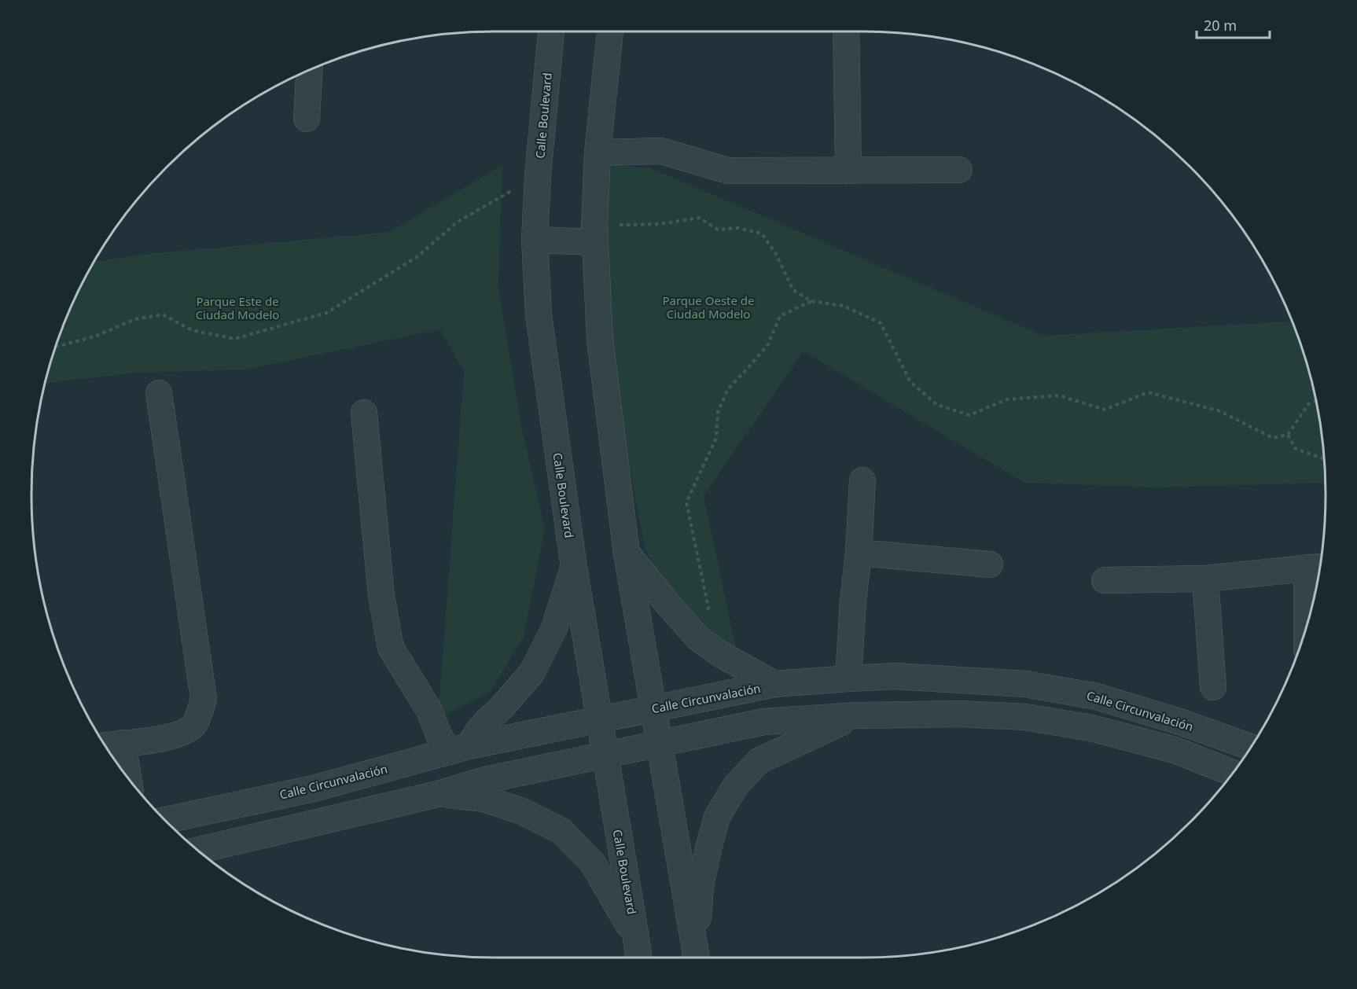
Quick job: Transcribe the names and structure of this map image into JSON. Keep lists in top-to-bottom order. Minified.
{"streets":{"street":["Calle Boulevard","Calle Circunvalación"]},"crossings":[["Calle Boulevard","Calle Circunvalación"]],"parks":["Parque Oeste de Ciudad Modelo","Parque Este de Ciudad Modelo"],"scale_bar":"20 m"}
